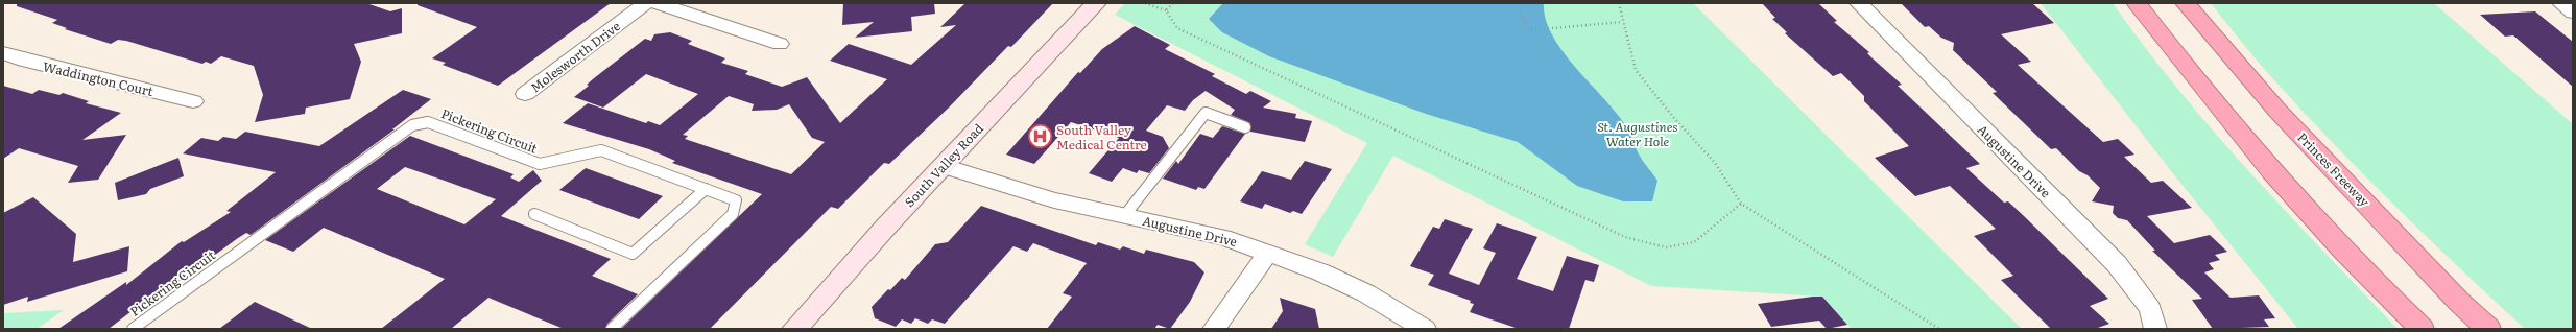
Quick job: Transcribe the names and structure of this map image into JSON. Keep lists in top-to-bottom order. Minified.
{"streets":{"highway":["Princes Freeway"],"main road":["South Valley Road"],"street":["Molesworth Drive","Waddington Court","Augustine Drive"],"lane":["Pickering Circuit"]},"crossings":[["Augustine Drive","South Valley Road"]],"parks":["St. Augustines Water Hole"],"places":{"hospital":["South Valley Medical Centre"]}}
